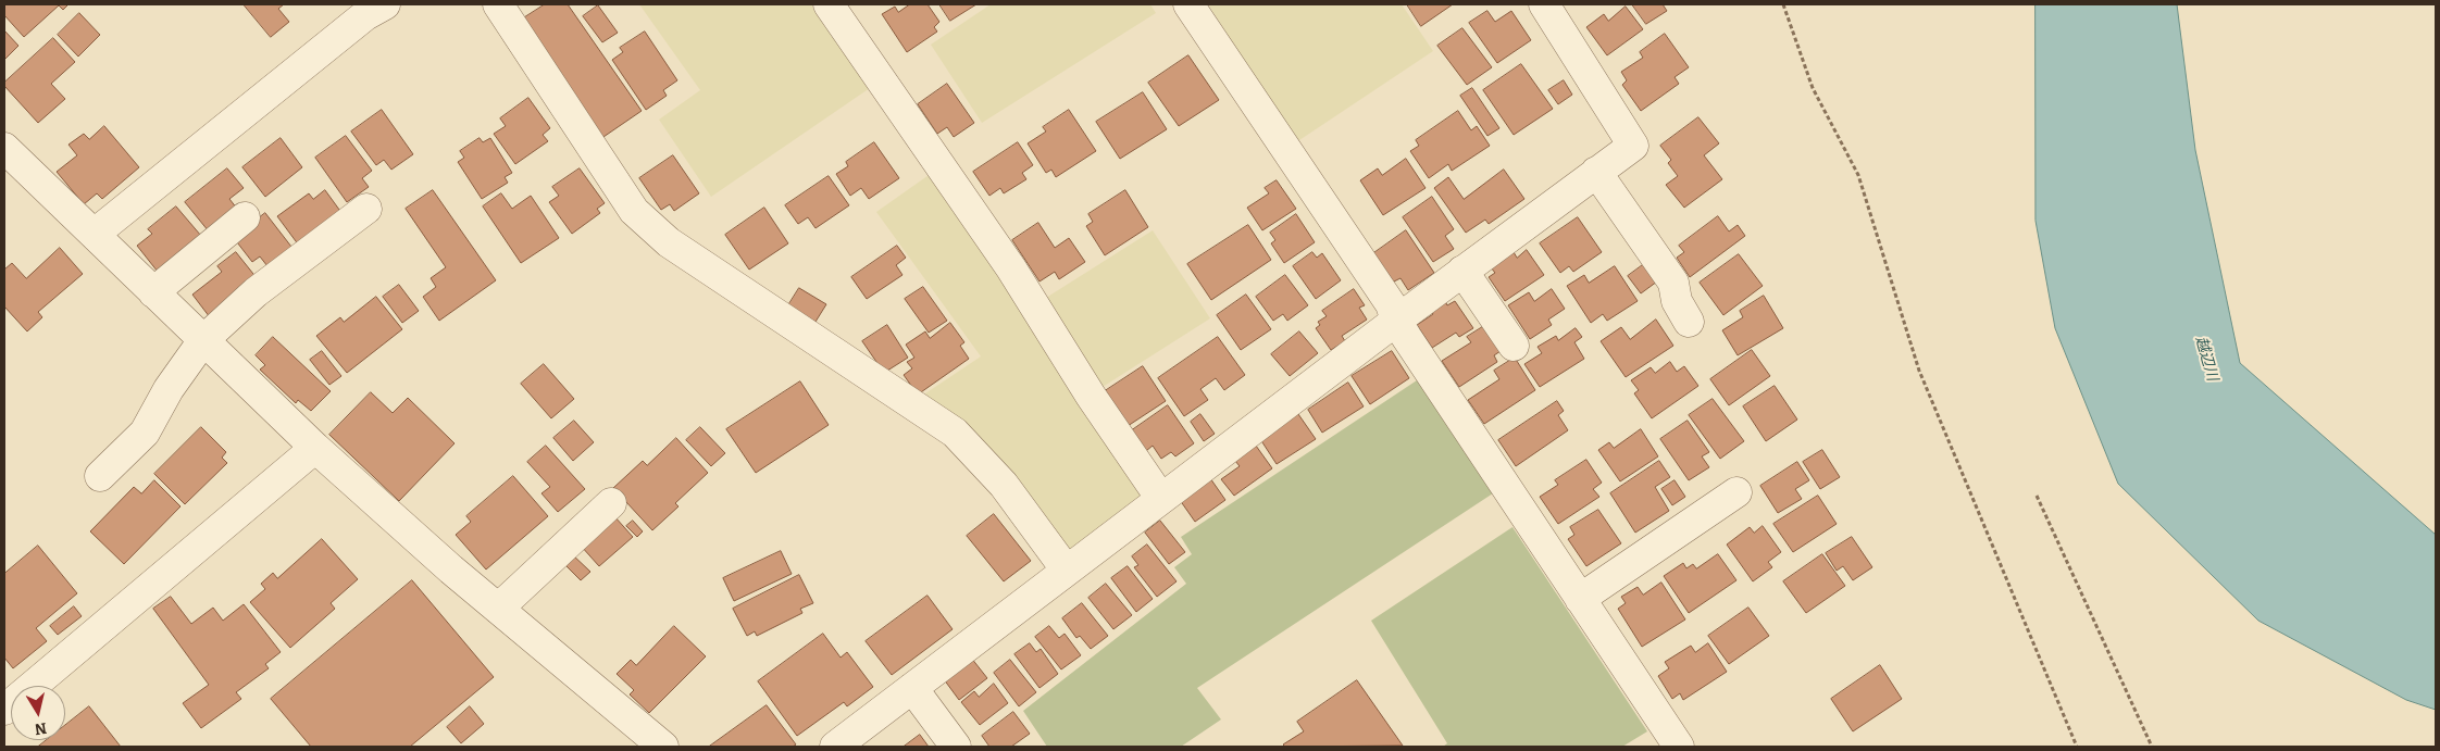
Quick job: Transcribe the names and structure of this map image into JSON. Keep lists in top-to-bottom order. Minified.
{"water":["越辺川"],"north":"bottom"}
